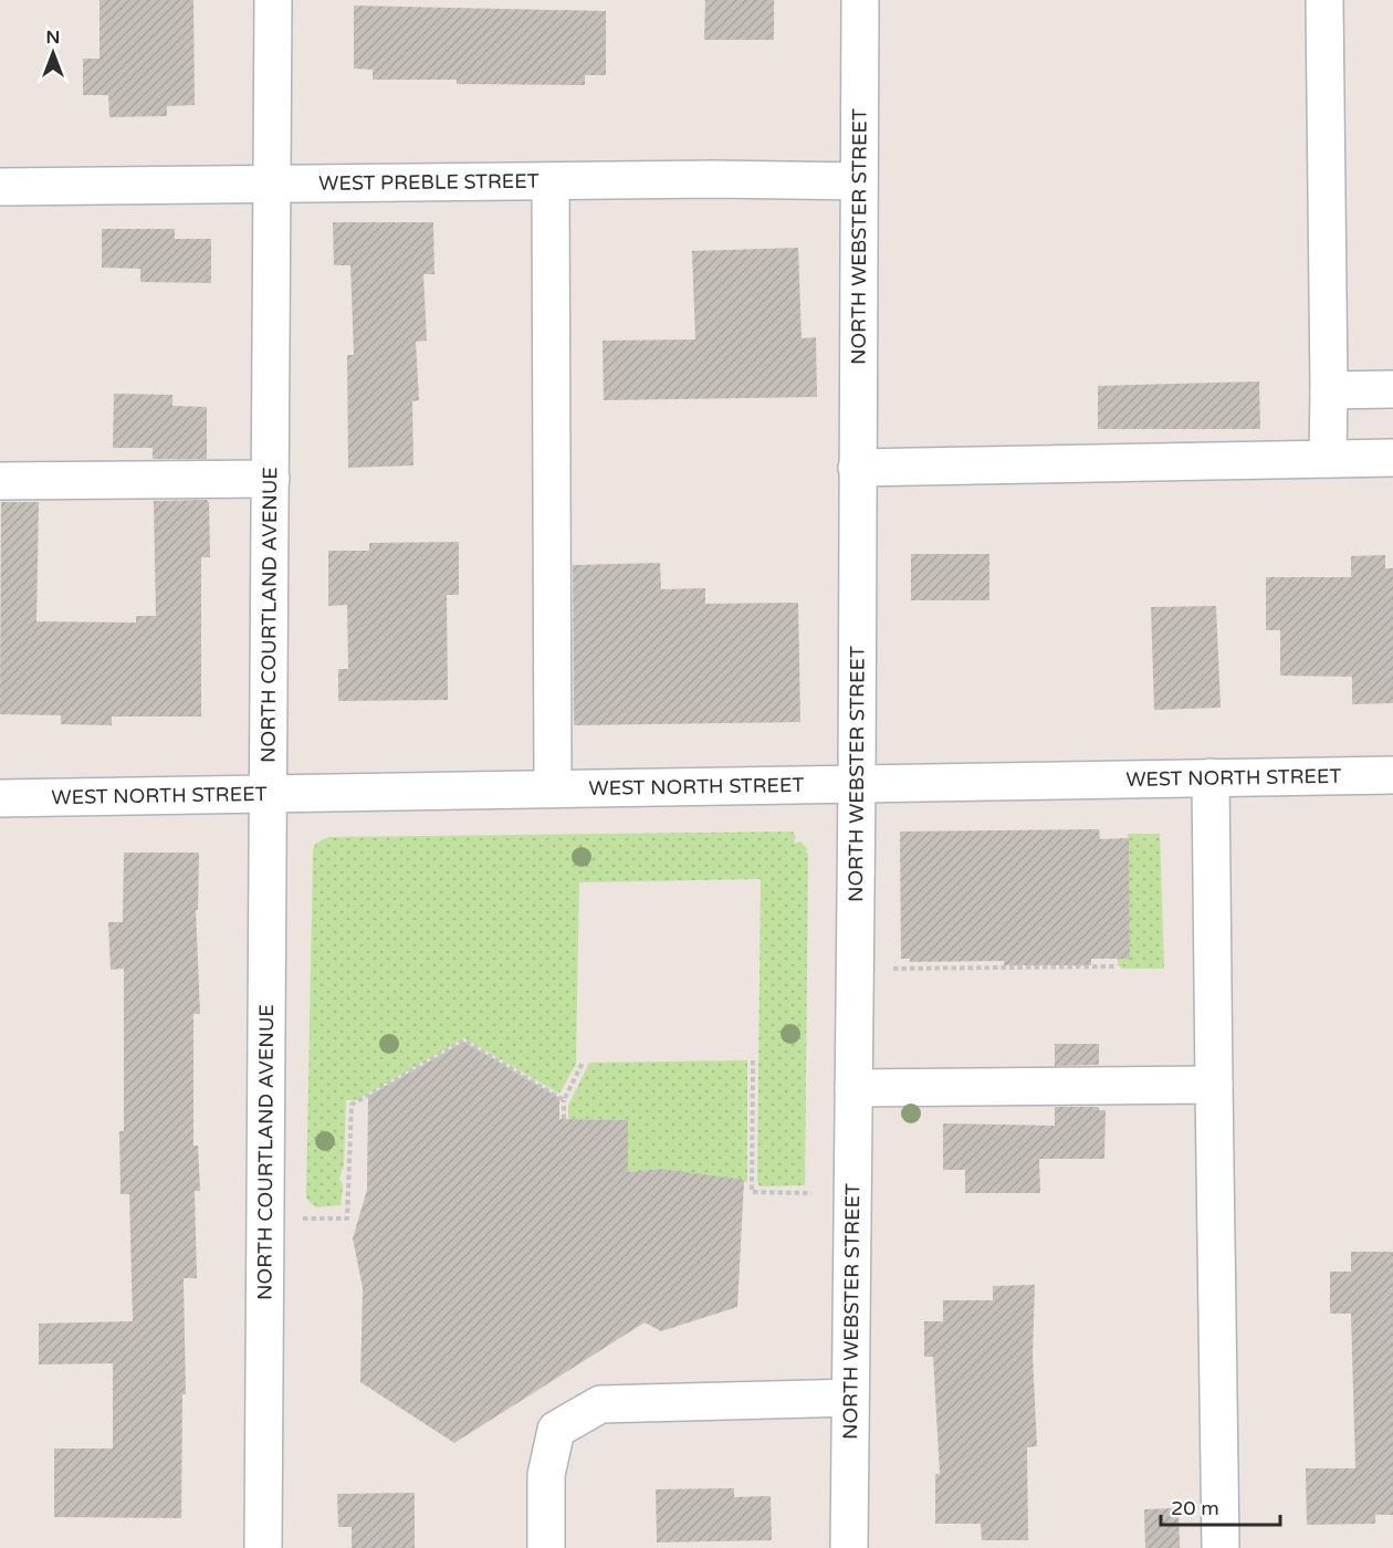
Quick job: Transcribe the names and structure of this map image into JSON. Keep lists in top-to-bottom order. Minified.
{"streets":{"street":["WEST PREBLE STREET","NORTH WEBSTER STREET","NORTH COURTLAND AVENUE","WEST NORTH STREET"]},"crossings":[["WEST PREBLE STREET","NORTH WEBSTER STREET"],["WEST PREBLE STREET","NORTH COURTLAND AVENUE"],["NORTH WEBSTER STREET","WEST NORTH STREET"],["NORTH COURTLAND AVENUE","WEST NORTH STREET"]],"scale_bar":"20 m","north":"top"}
